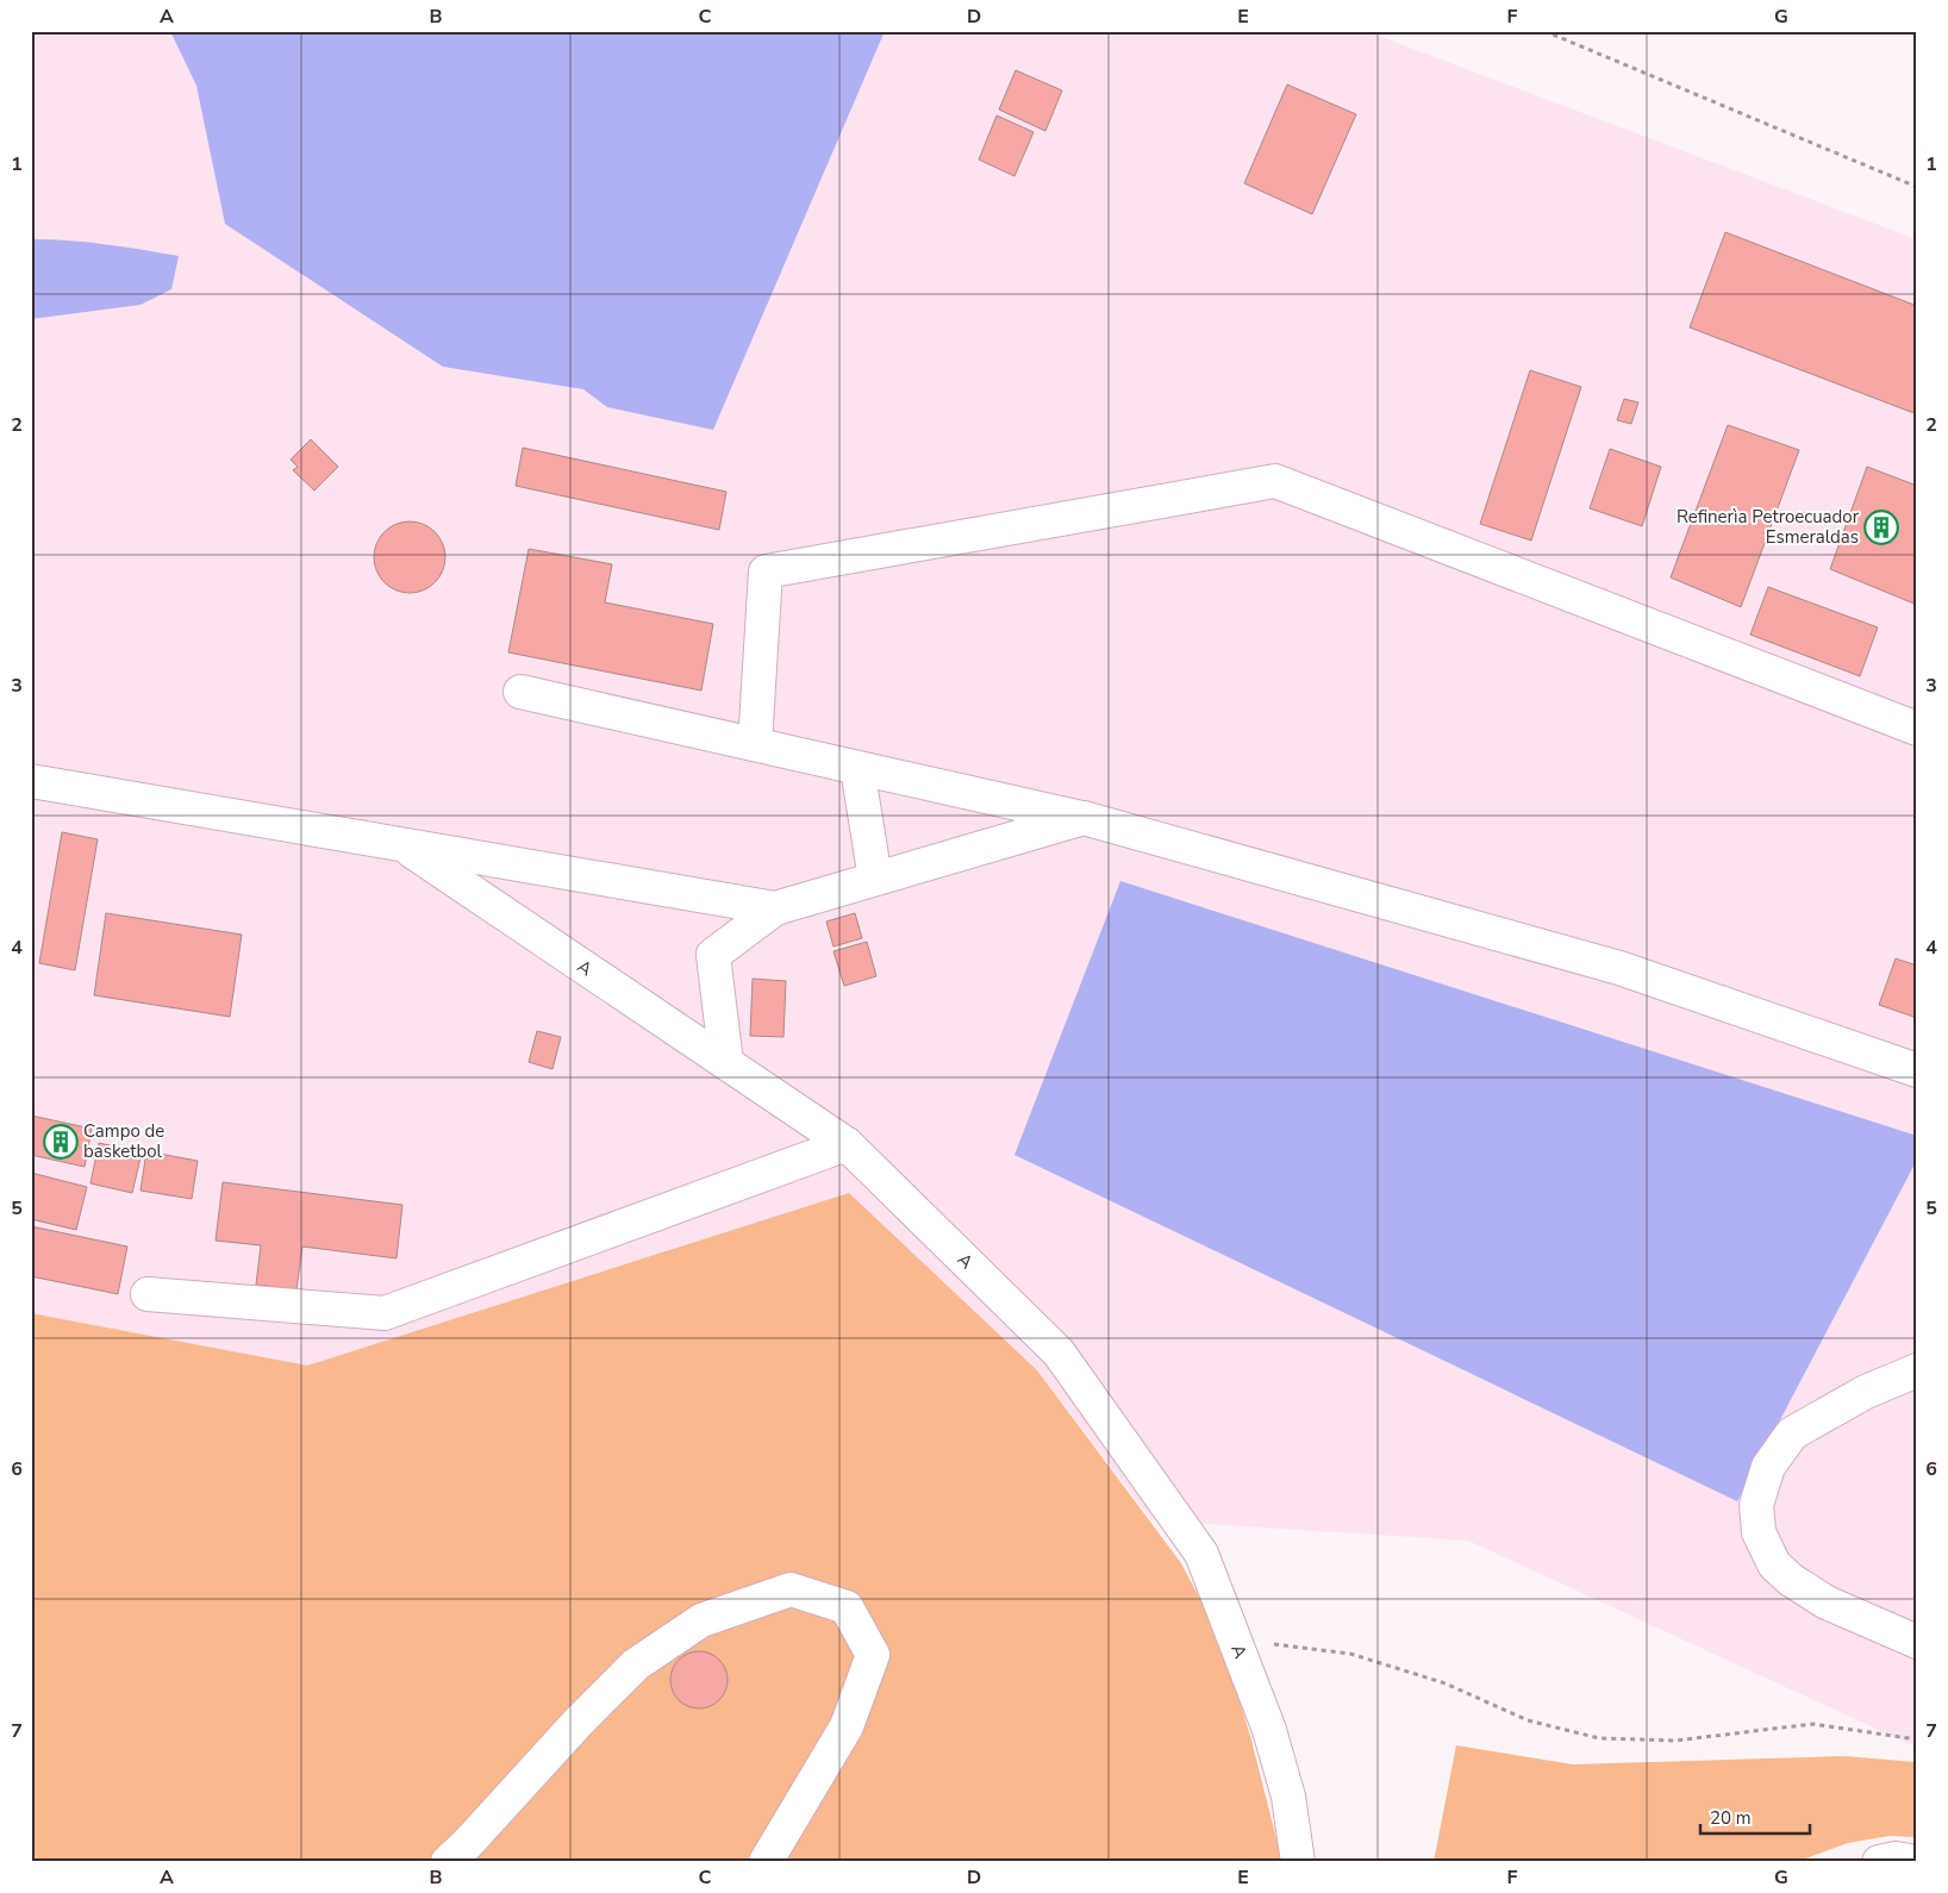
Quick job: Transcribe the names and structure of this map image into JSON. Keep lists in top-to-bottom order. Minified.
{"streets":{"street":["A"]},"places":{"building":["Refinerìa Petroecuador Esmeraldas","Campo de basketbol"]},"scale_bar":"20 m","grid":{"columns":["A","B","C","D","E","F","G"],"rows":["1","2","3","4","5","6","7"]}}
